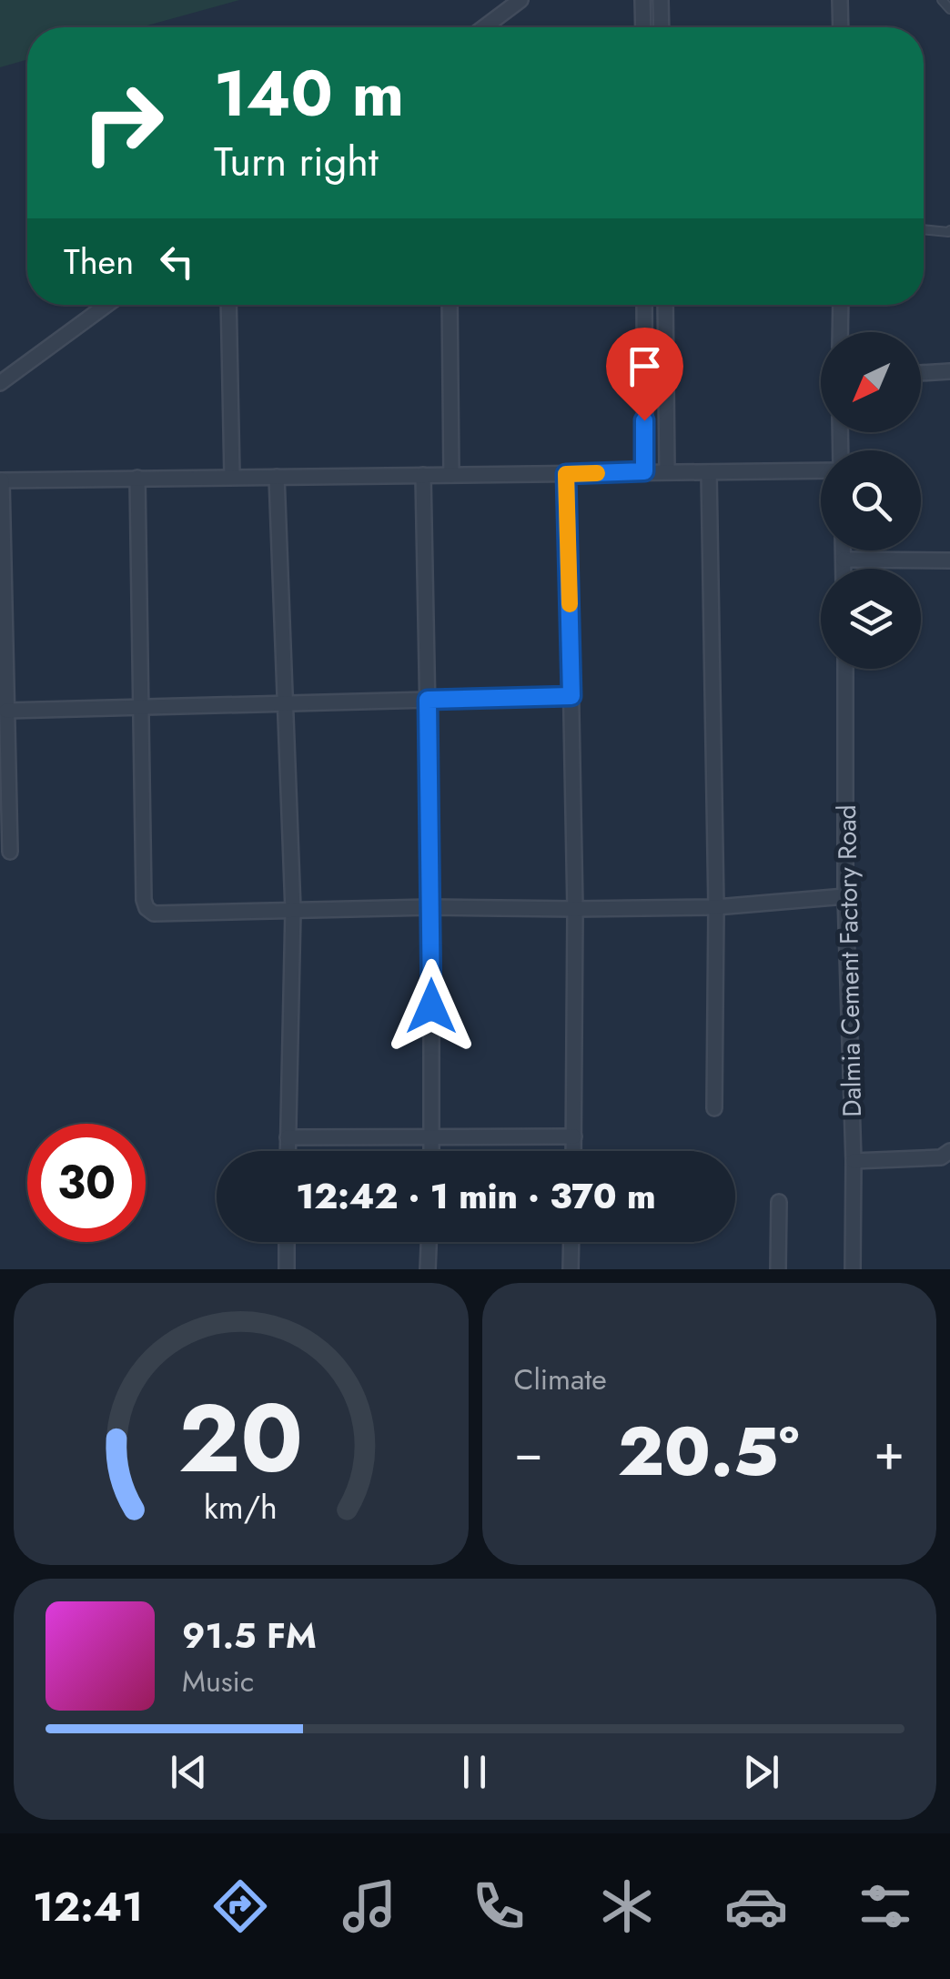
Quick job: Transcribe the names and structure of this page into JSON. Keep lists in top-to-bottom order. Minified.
{"streets":{"street":["Dalmia Cement Factory Road"]},"north":"bottom left","page":{"turn":["140 m","Turn right"],"then":"Then","limit":"30","trip":"12:42 · 1 min · 370 m","tile":"Climate","heat":["−","20.5°","+"],"song":["91.5 FM","Music"],"tabs":"12:41","gauge":["20","km/h"]}}
